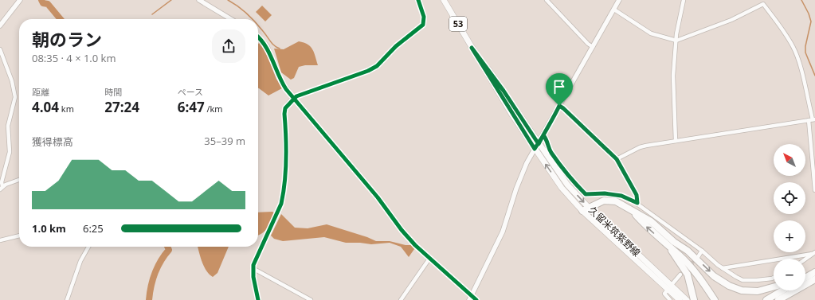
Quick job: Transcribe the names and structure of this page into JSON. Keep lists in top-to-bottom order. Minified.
{"streets":{"main road":["53","久留米筑紫野線"]},"north":"top left","page":{"heading":["朝のラン","08:35 · 4 × 1.0 km"],"stats":[["距離","4.04 km"],["時間","27:24"],["ペース","6:47 /km"]],"chart":["獲得標高","35–39 m"],"map_buttons":["+","−"],"list":[{"name":"1.0 km","note":"6:25"}]}}
